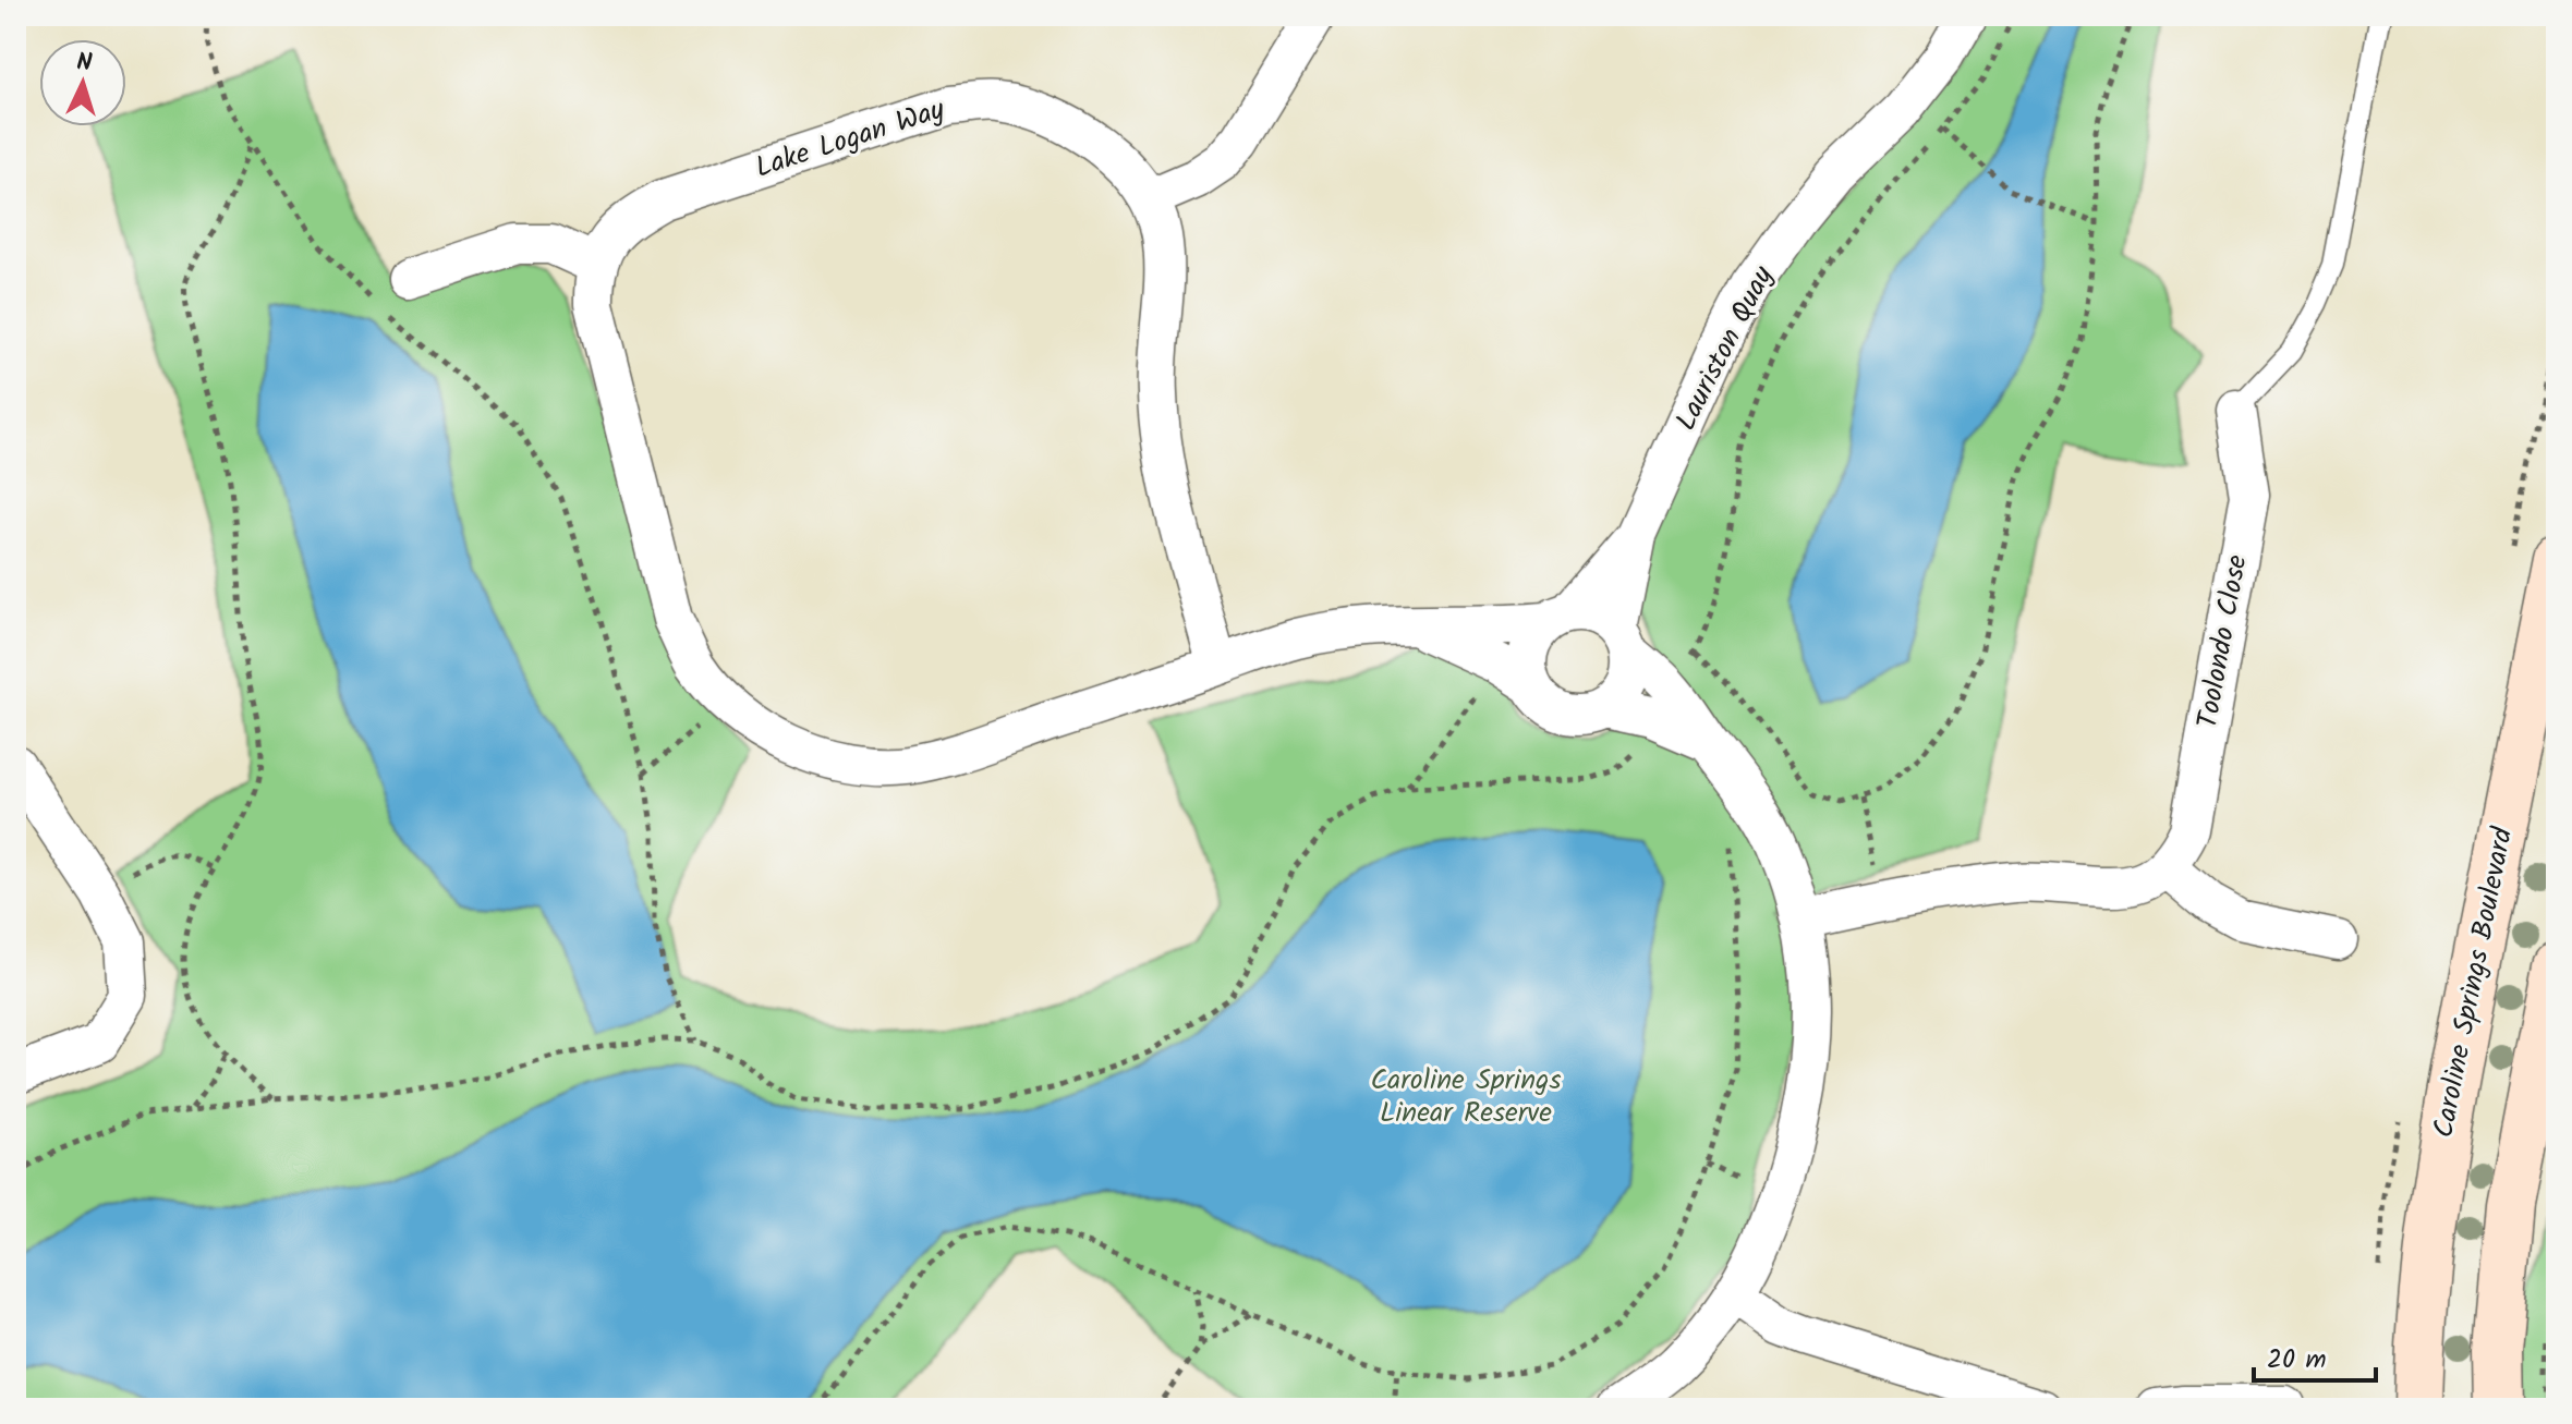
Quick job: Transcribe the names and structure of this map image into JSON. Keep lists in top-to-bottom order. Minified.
{"streets":{"main road":["Caroline Springs Boulevard"],"street":["Lake Logan Way","Lauriston Quay","Toolondo Close"]},"crossings":[["Lake Logan Way","Lauriston Quay"]],"parks":["Caroline Springs Linear Reserve"],"scale_bar":"20 m","north":"top"}
